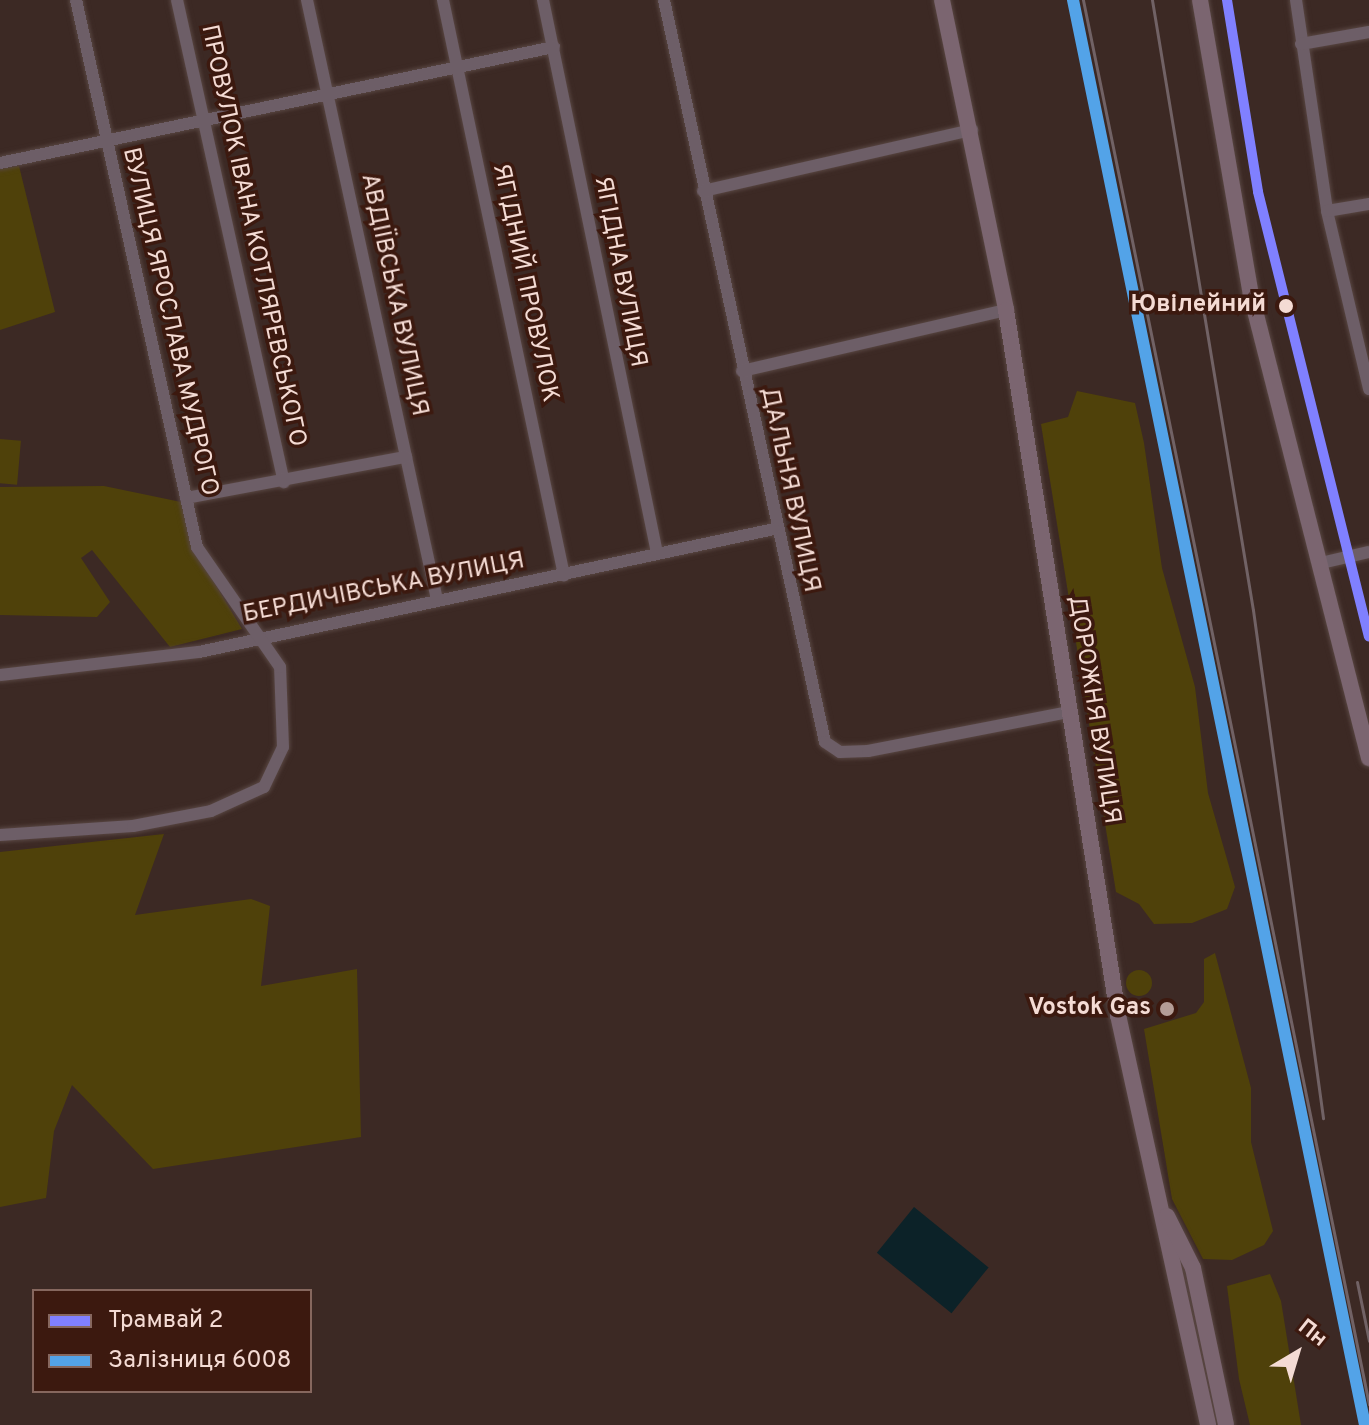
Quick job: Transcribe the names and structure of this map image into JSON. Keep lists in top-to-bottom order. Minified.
{"streets":{"main road":["ДОРОЖНЯ ВУЛИЦЯ"],"street":["ПРОВУЛОК ІВАНА КОТЛЯРЕВСЬКОГО","ЯГІДНА ВУЛИЦЯ","ЯГІДНИЙ ПРОВУЛОК","АВДІЇВСЬКА ВУЛИЦЯ","ВУЛИЦЯ ЯРОСЛАВА МУДРОГО","ДАЛЬНЯ ВУЛИЦЯ","БЕРДИЧІВСЬКА ВУЛИЦЯ"]},"crossings":[["ЯГІДНА ВУЛИЦЯ","БЕРДИЧІВСЬКА ВУЛИЦЯ"],["ЯГІДНИЙ ПРОВУЛОК","БЕРДИЧІВСЬКА ВУЛИЦЯ"],["АВДІЇВСЬКА ВУЛИЦЯ","БЕРДИЧІВСЬКА ВУЛИЦЯ"],["ВУЛИЦЯ ЯРОСЛАВА МУДРОГО","БЕРДИЧІВСЬКА ВУЛИЦЯ"],["ДАЛЬНЯ ВУЛИЦЯ","БЕРДИЧІВСЬКА ВУЛИЦЯ"],["ДАЛЬНЯ ВУЛИЦЯ","ДОРОЖНЯ ВУЛИЦЯ"]],"places":["Ювілейний","Vostok Gas"],"lines":["tram line 2","rail line 6008"],"legend":["Трамвай 2","Залізниця 6008"],"north":"top right"}
